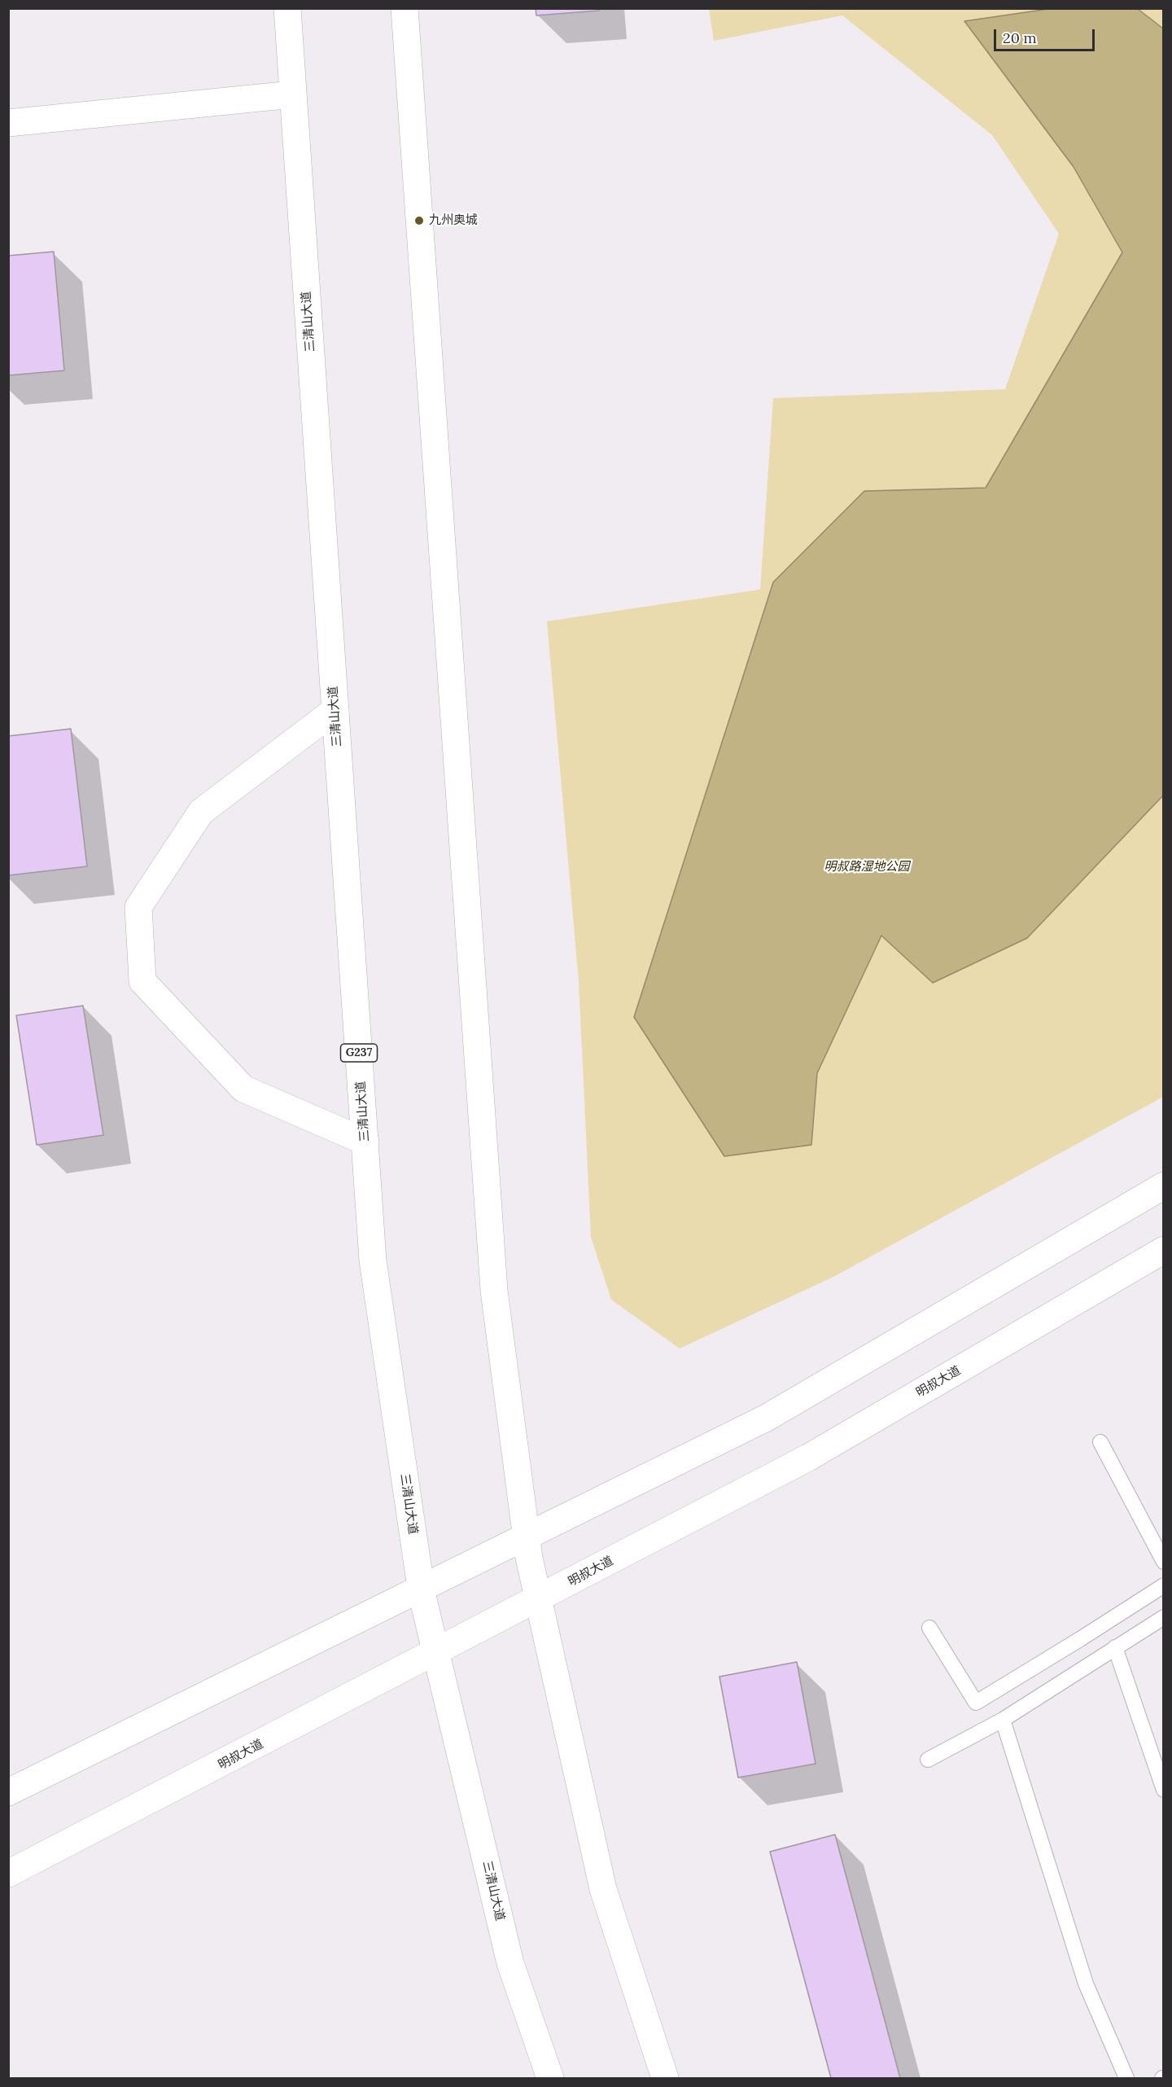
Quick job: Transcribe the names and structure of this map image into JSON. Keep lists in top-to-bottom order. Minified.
{"streets":{"main road":["三清山大道","G237","明叔大道"]},"crossings":[["三清山大道","明叔大道"]],"parks":["明叔路湿地公园"],"places":["九州奥城"],"scale_bar":"20 m"}
